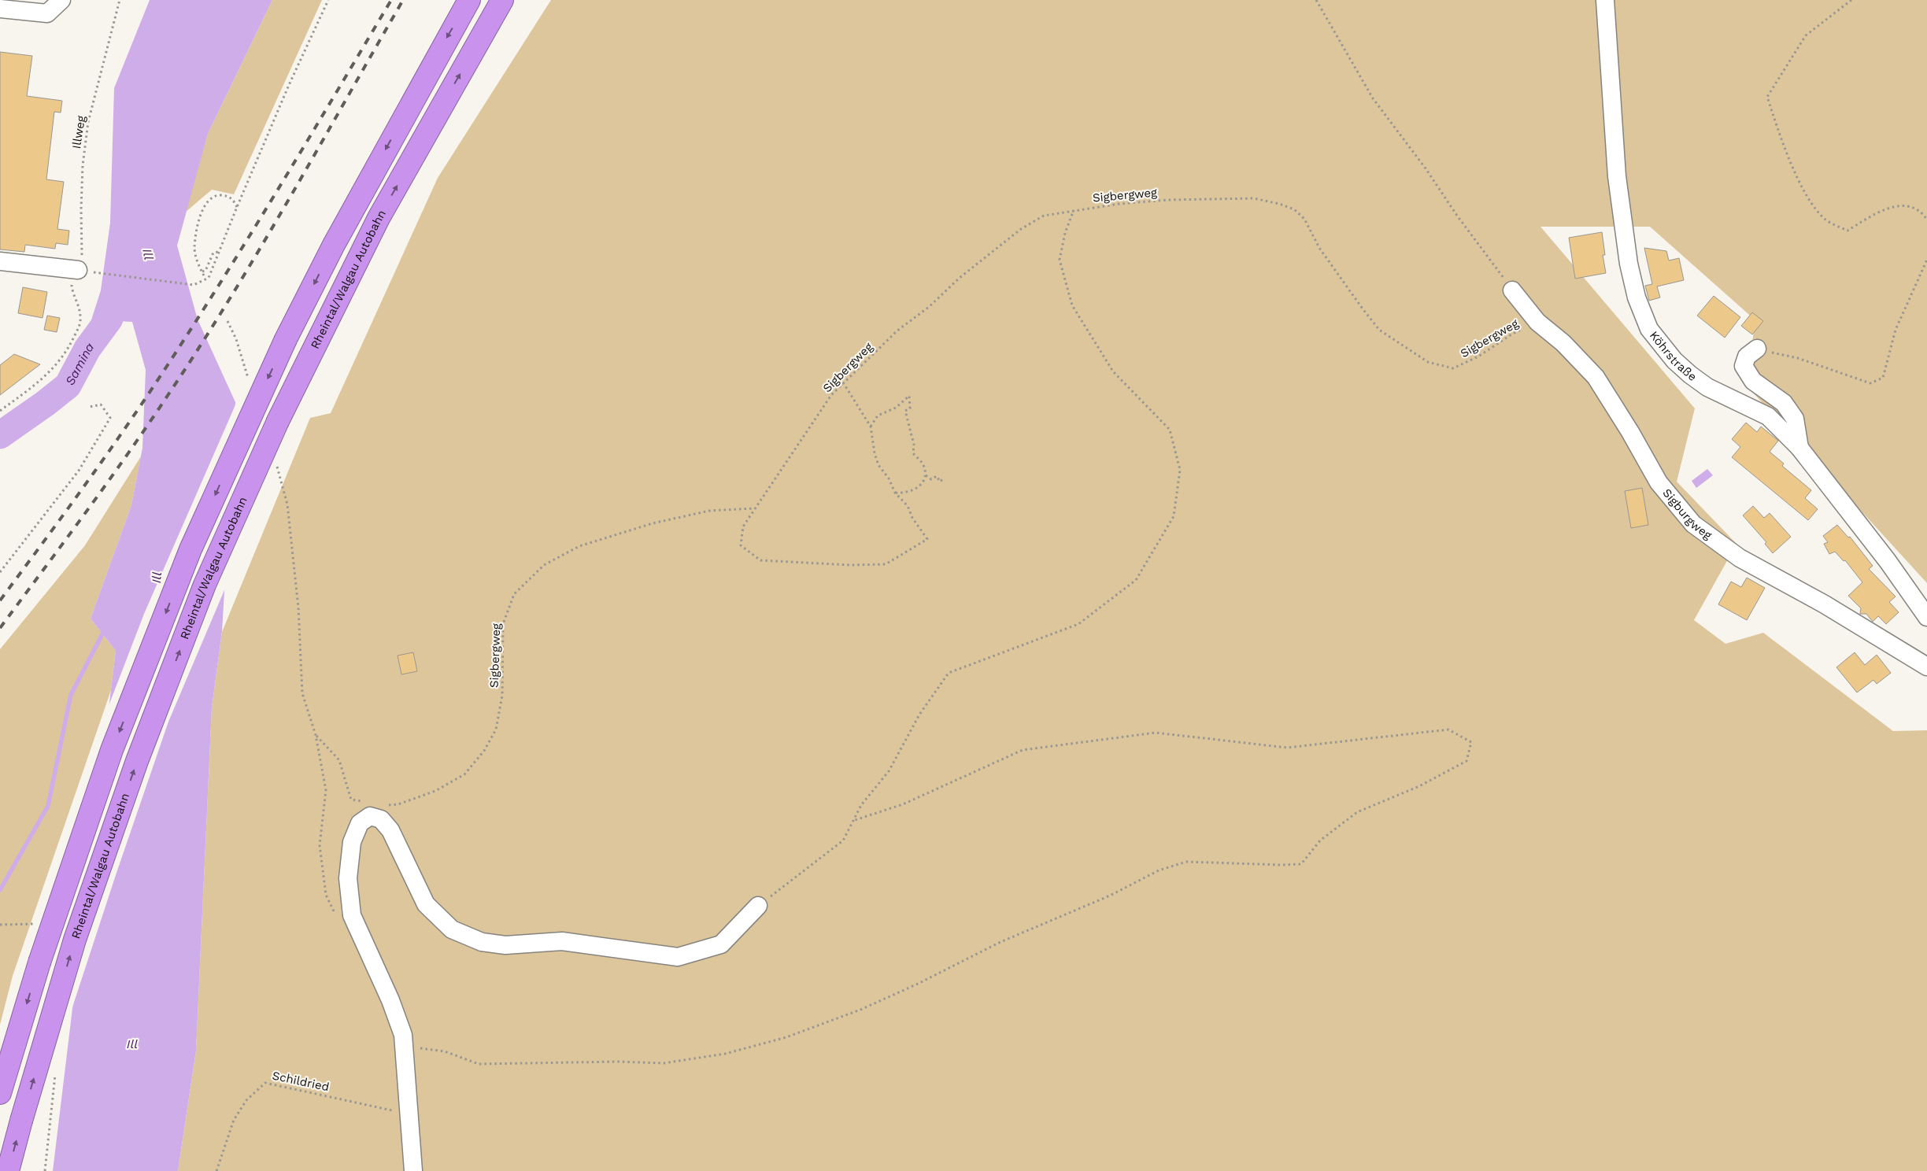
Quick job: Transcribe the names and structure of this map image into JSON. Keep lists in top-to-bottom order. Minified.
{"streets":{"highway":["Rheintal/Walgau Autobahn"],"street":["Köhrstraße","Sigburgweg"],"path":["Illweg","Sigbergweg","Schildried"]},"crossings":[["Sigbergweg","Sigburgweg"]],"water":["Ill","Samina"]}
